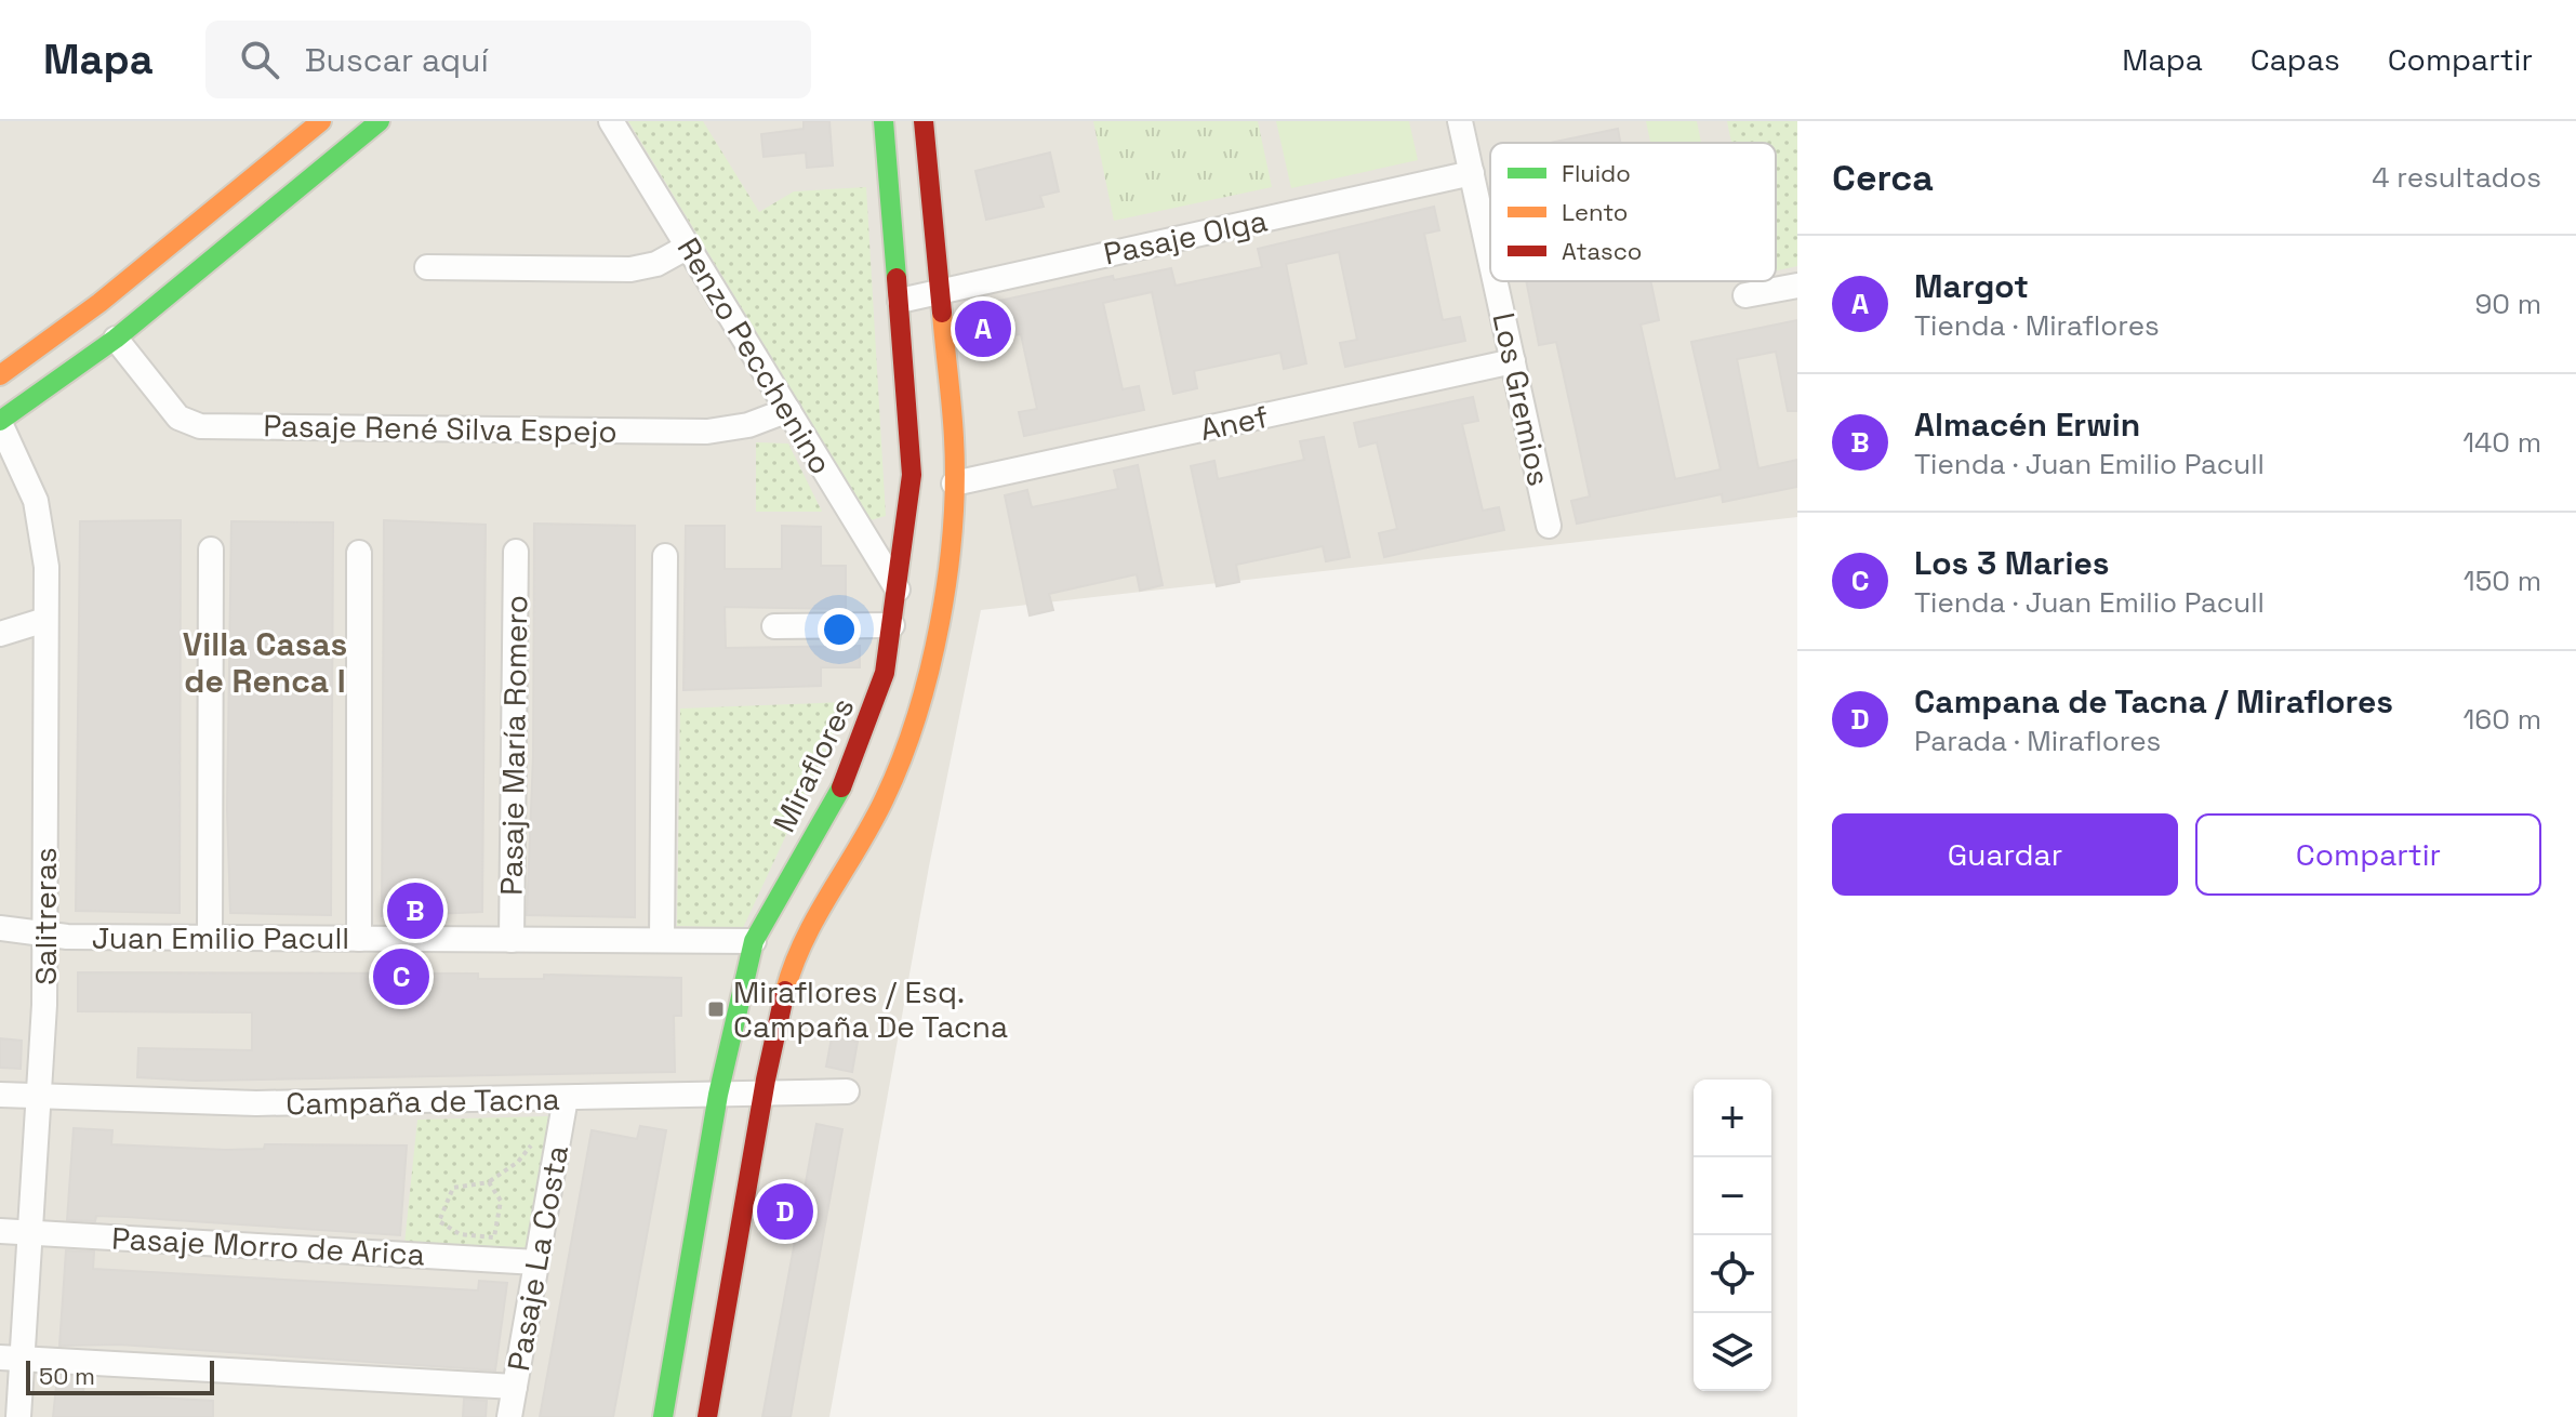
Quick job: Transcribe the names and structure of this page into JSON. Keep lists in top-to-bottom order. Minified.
{"streets":{"main road":["Miraflores"],"street":["Pasaje Olga","Renzo Pecchenino","Los Gremios","Anef","Pasaje René Silva Espejo","Pasaje María Romero","Salitreras","Juan Emilio Pacull","Campaña de Tacna","Pasaje Morro de Arica","Pasaje La Costa"]},"crossings":[["Pasaje Olga","Los Gremios"],["Pasaje Olga","Miraflores"],["Renzo Pecchenino","Pasaje René Silva Espejo"],["Renzo Pecchenino","Miraflores"],["Los Gremios","Anef"],["Pasaje María Romero","Juan Emilio Pacull"],["Miraflores","Juan Emilio Pacull"],["Miraflores","Campaña de Tacna"],["Salitreras","Juan Emilio Pacull"],["Salitreras","Campaña de Tacna"],["Salitreras","Pasaje Morro de Arica"],["Campaña de Tacna","Pasaje La Costa"],["Pasaje Morro de Arica","Pasaje La Costa"]],"districts":["Villa Casas de Renca I"],"places":{"transit":["Miraflores / Esq. Campaña De Tacna"]},"legend":["Fluido","Lento","Atasco"],"scale_bar":"50 m","page":{"header":"Mapa","search":"Buscar aquí","nav":["Mapa","Capas","Compartir"],"heading":["Cerca","4 resultados"],"list":[{"mark":"A","name":"Margot","note":"Tienda · Miraflores","value":"90 m"},{"mark":"B","name":"Almacén Erwin","note":"Tienda · Juan Emilio Pacull","value":"140 m"},{"mark":"C","name":"Los 3 Maries","note":"Tienda · Juan Emilio Pacull","value":"150 m"},{"mark":"D","name":"Campana de Tacna / Miraflores","note":"Parada · Miraflores","value":"160 m"}],"pins":["A","B","C","D"],"buttons":["Guardar","Compartir"],"map_buttons":["+","−"],"scale":"50 m"}}
